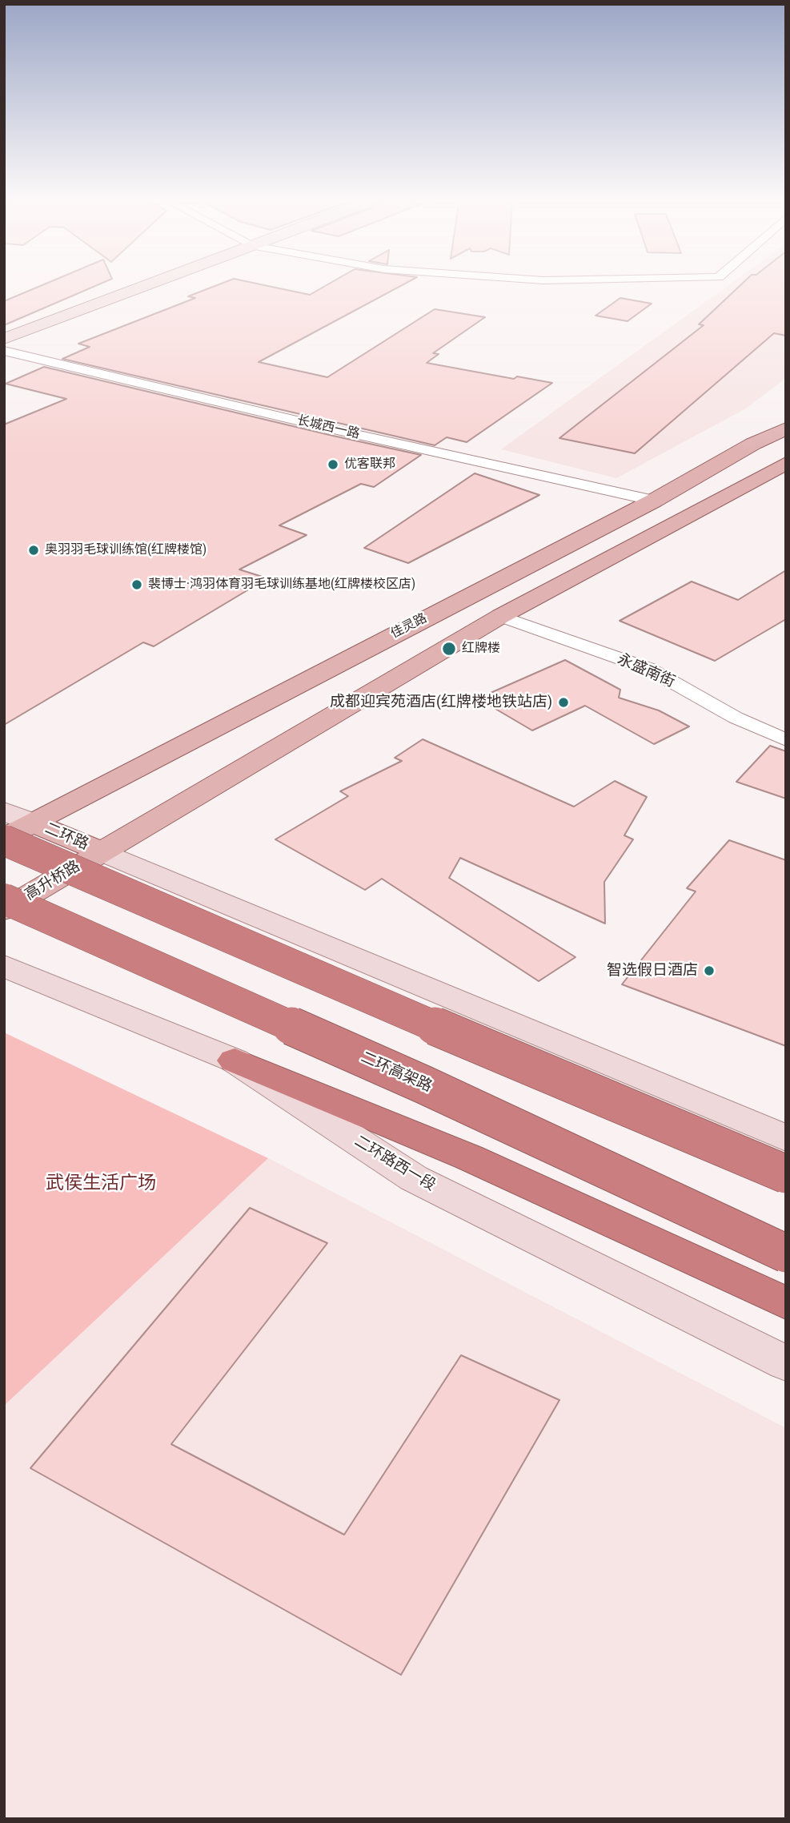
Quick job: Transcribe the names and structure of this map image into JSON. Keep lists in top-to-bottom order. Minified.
{"streets":{"highway":["二环高架路"],"main road":["佳灵路","二环路","高升桥路","二环路西一段"],"street":["长城西一路","永盛南街"]},"crossings":[["长城西一路","佳灵路"],["佳灵路","二环路"],["二环路","高升桥路"]],"parks":["武侯生活广场"],"places":["优客联邦","奥羽羽毛球训练馆(红牌楼馆)","裴博士·鸿羽体育羽毛球训练基地(红牌楼校区店)","红牌楼","成都迎宾苑酒店(红牌楼地铁站店)","智选假日酒店"]}
